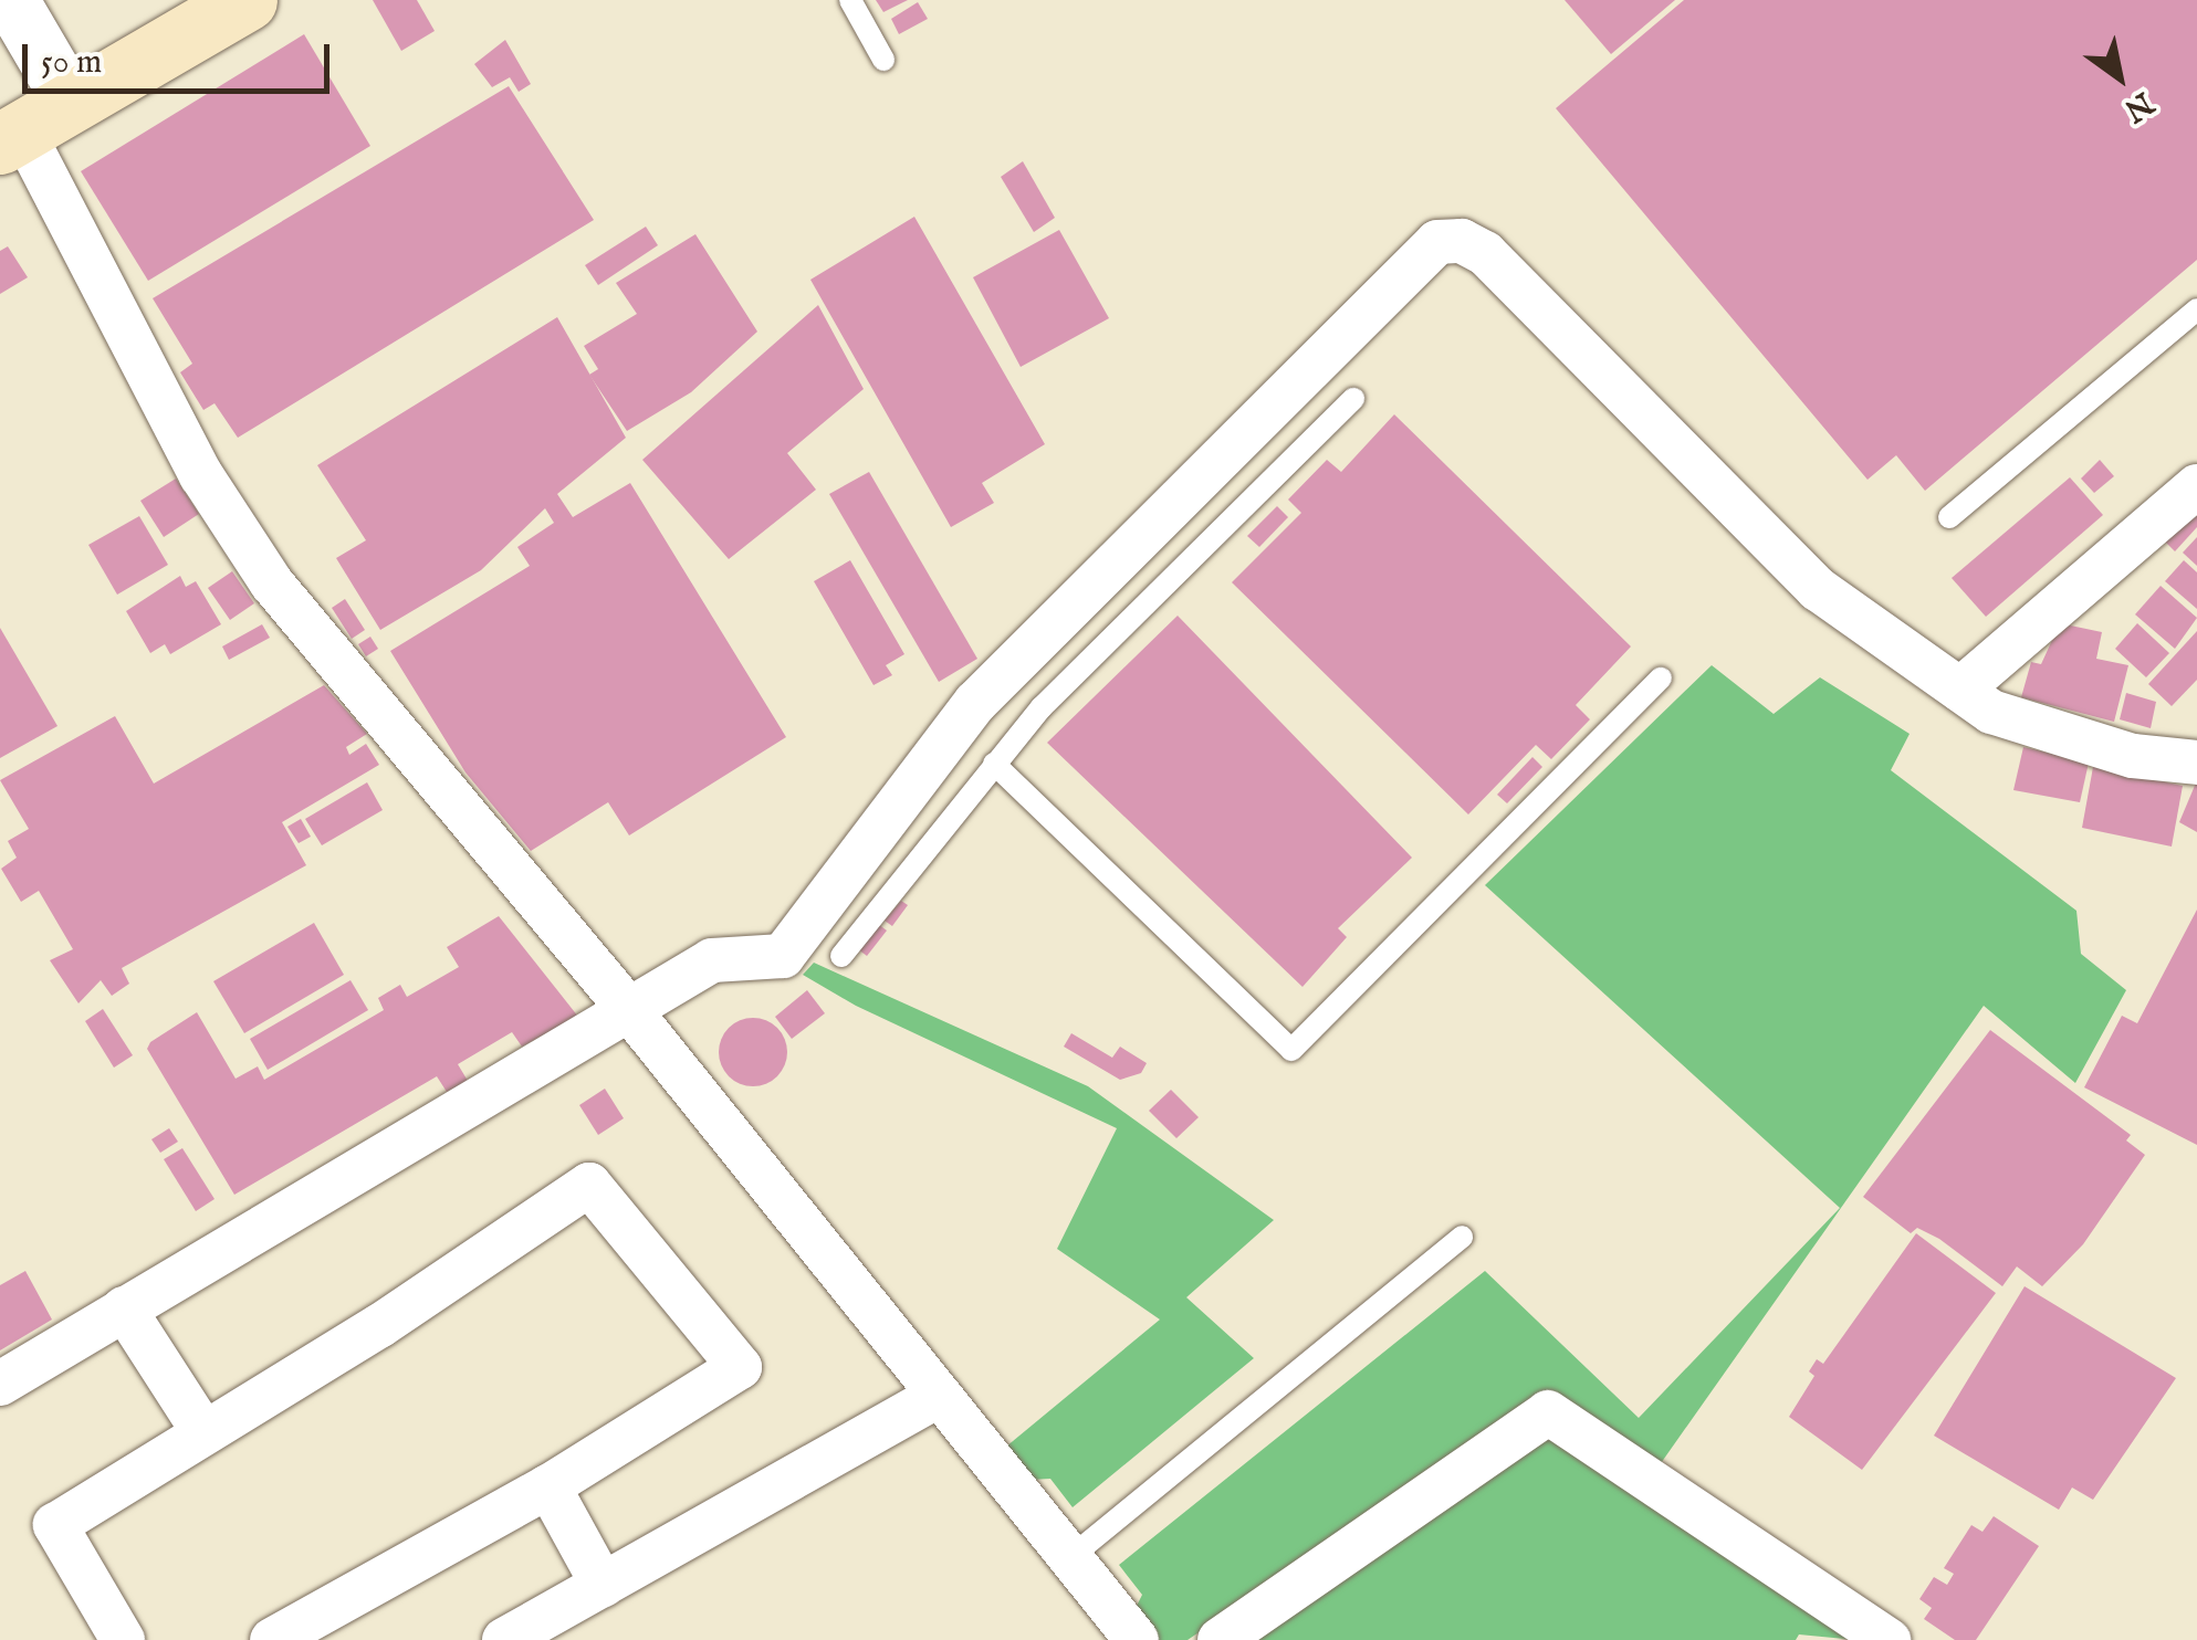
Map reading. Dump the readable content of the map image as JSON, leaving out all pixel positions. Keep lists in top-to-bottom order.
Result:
{
  "scale_bar": "50 m",
  "north": "bottom right"
}
